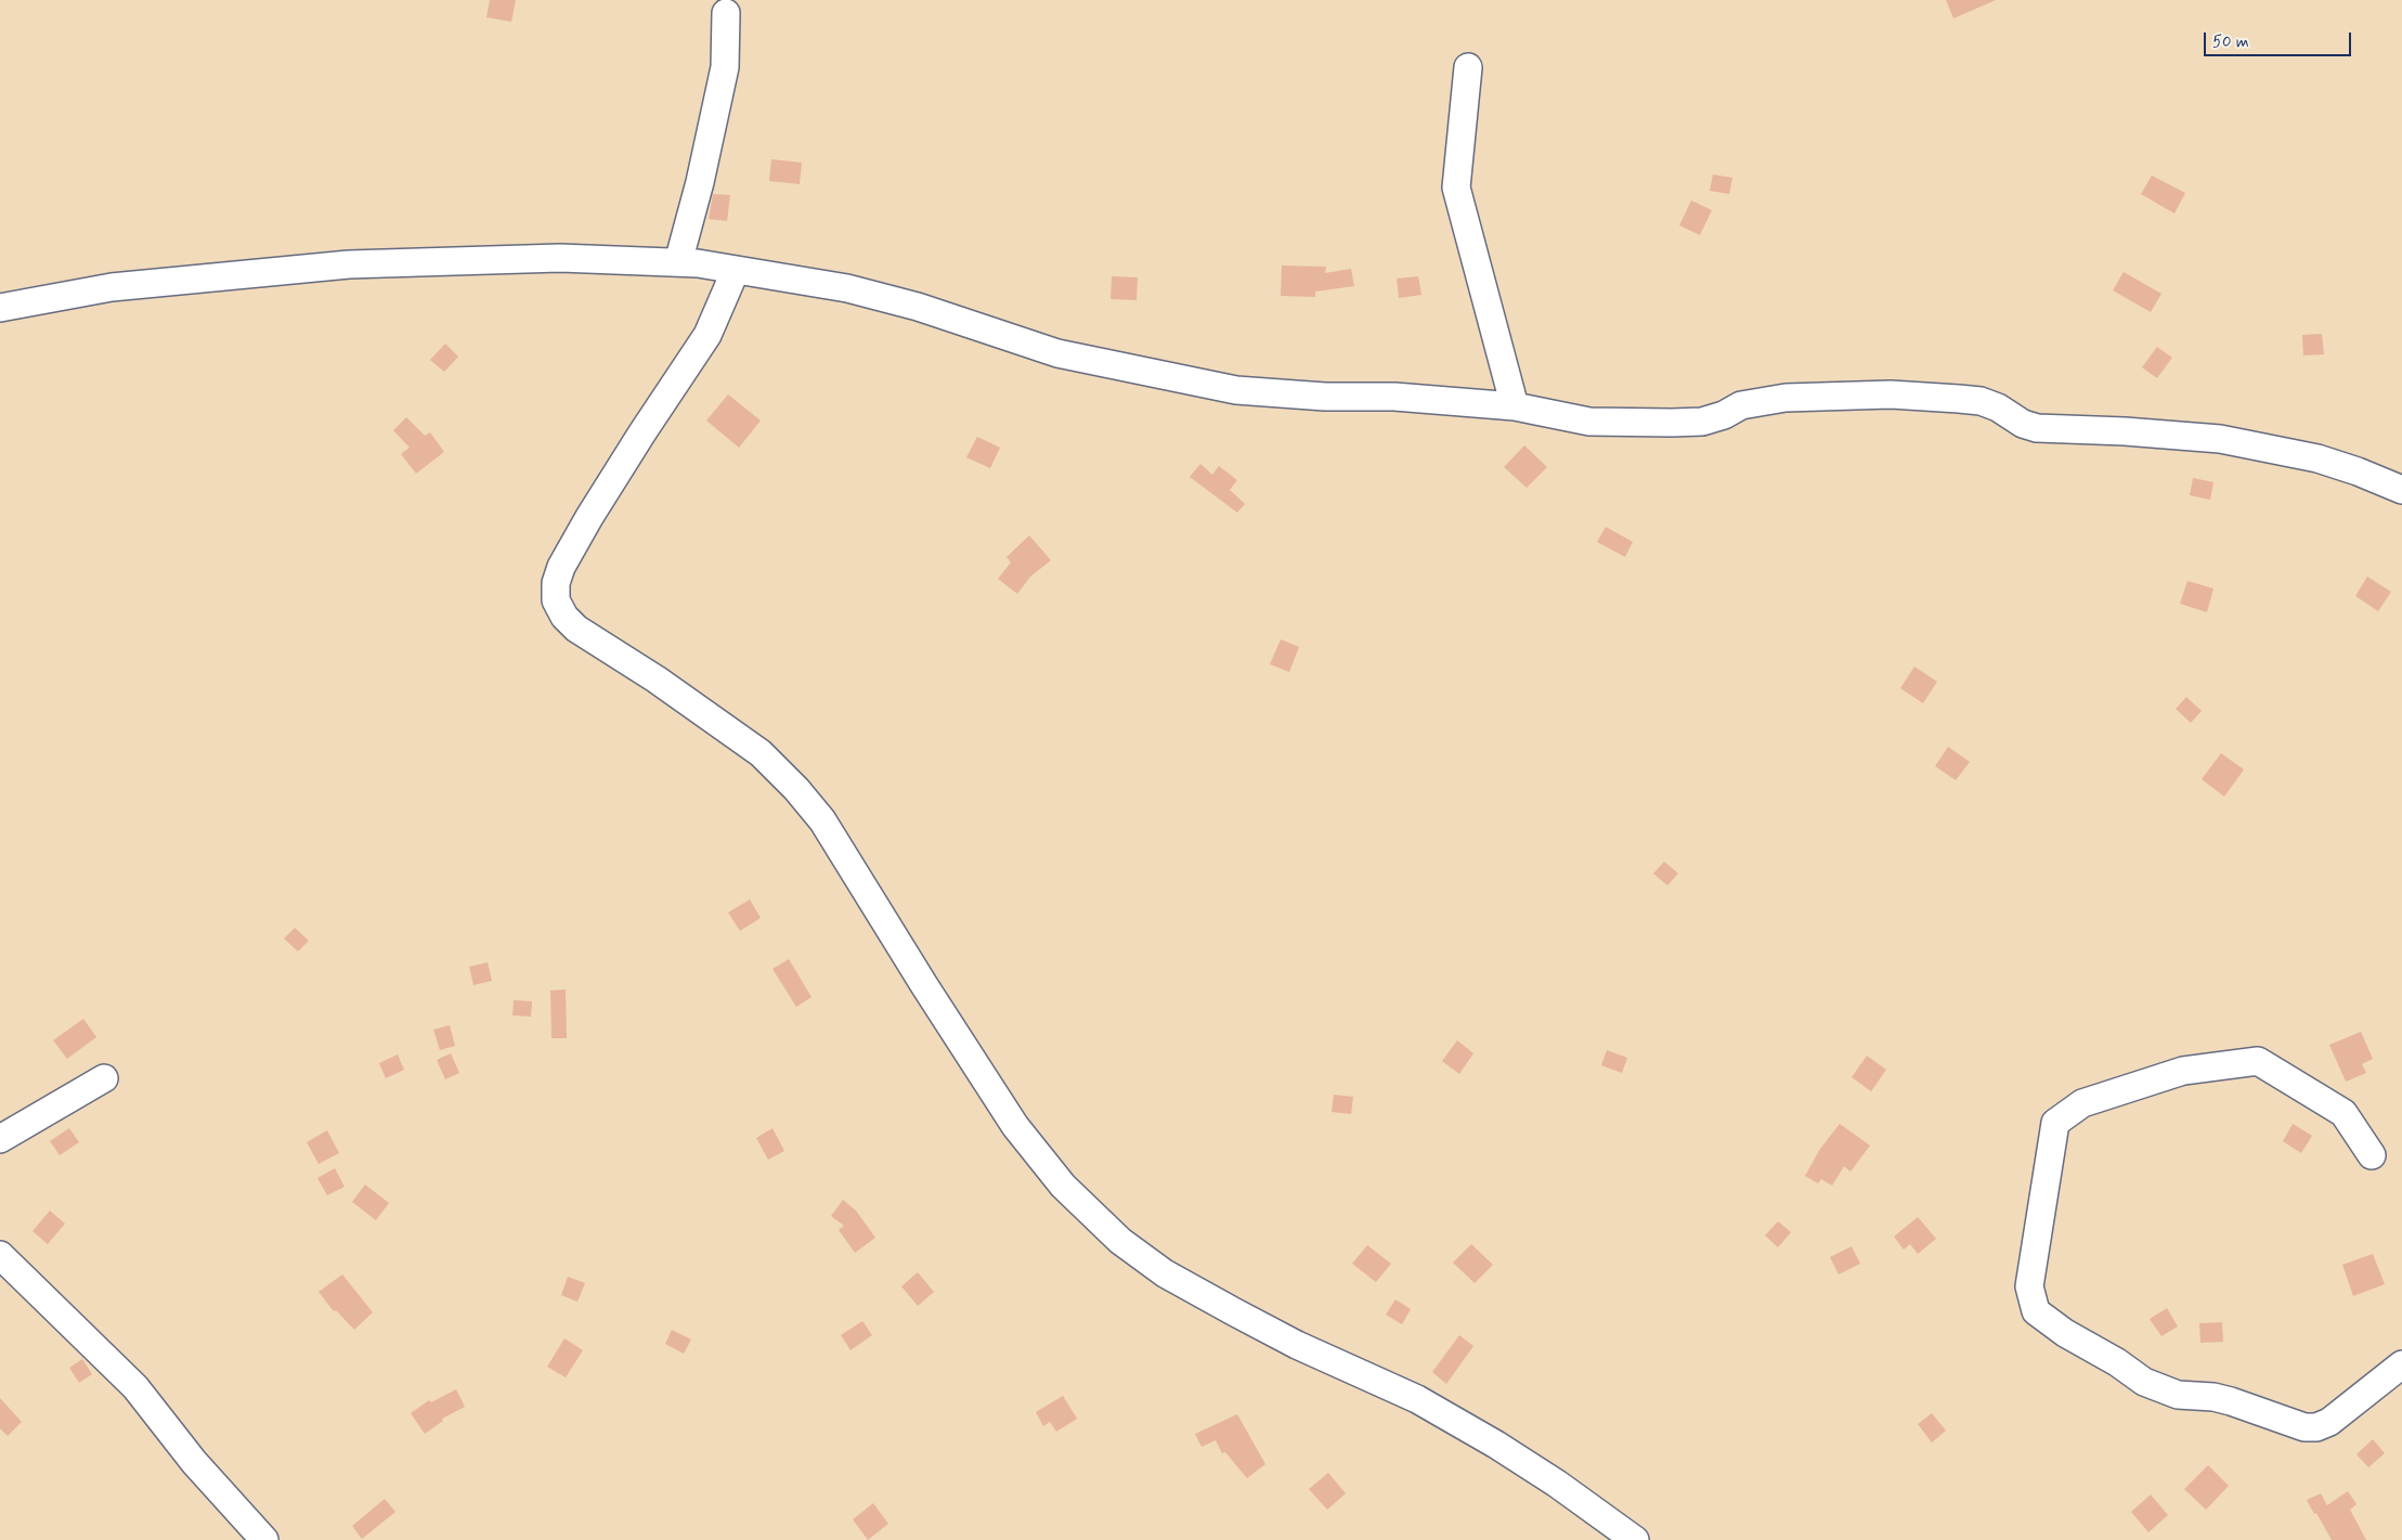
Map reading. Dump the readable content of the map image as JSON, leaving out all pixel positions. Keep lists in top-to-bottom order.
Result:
{
  "scale_bar": "50 m"
}
